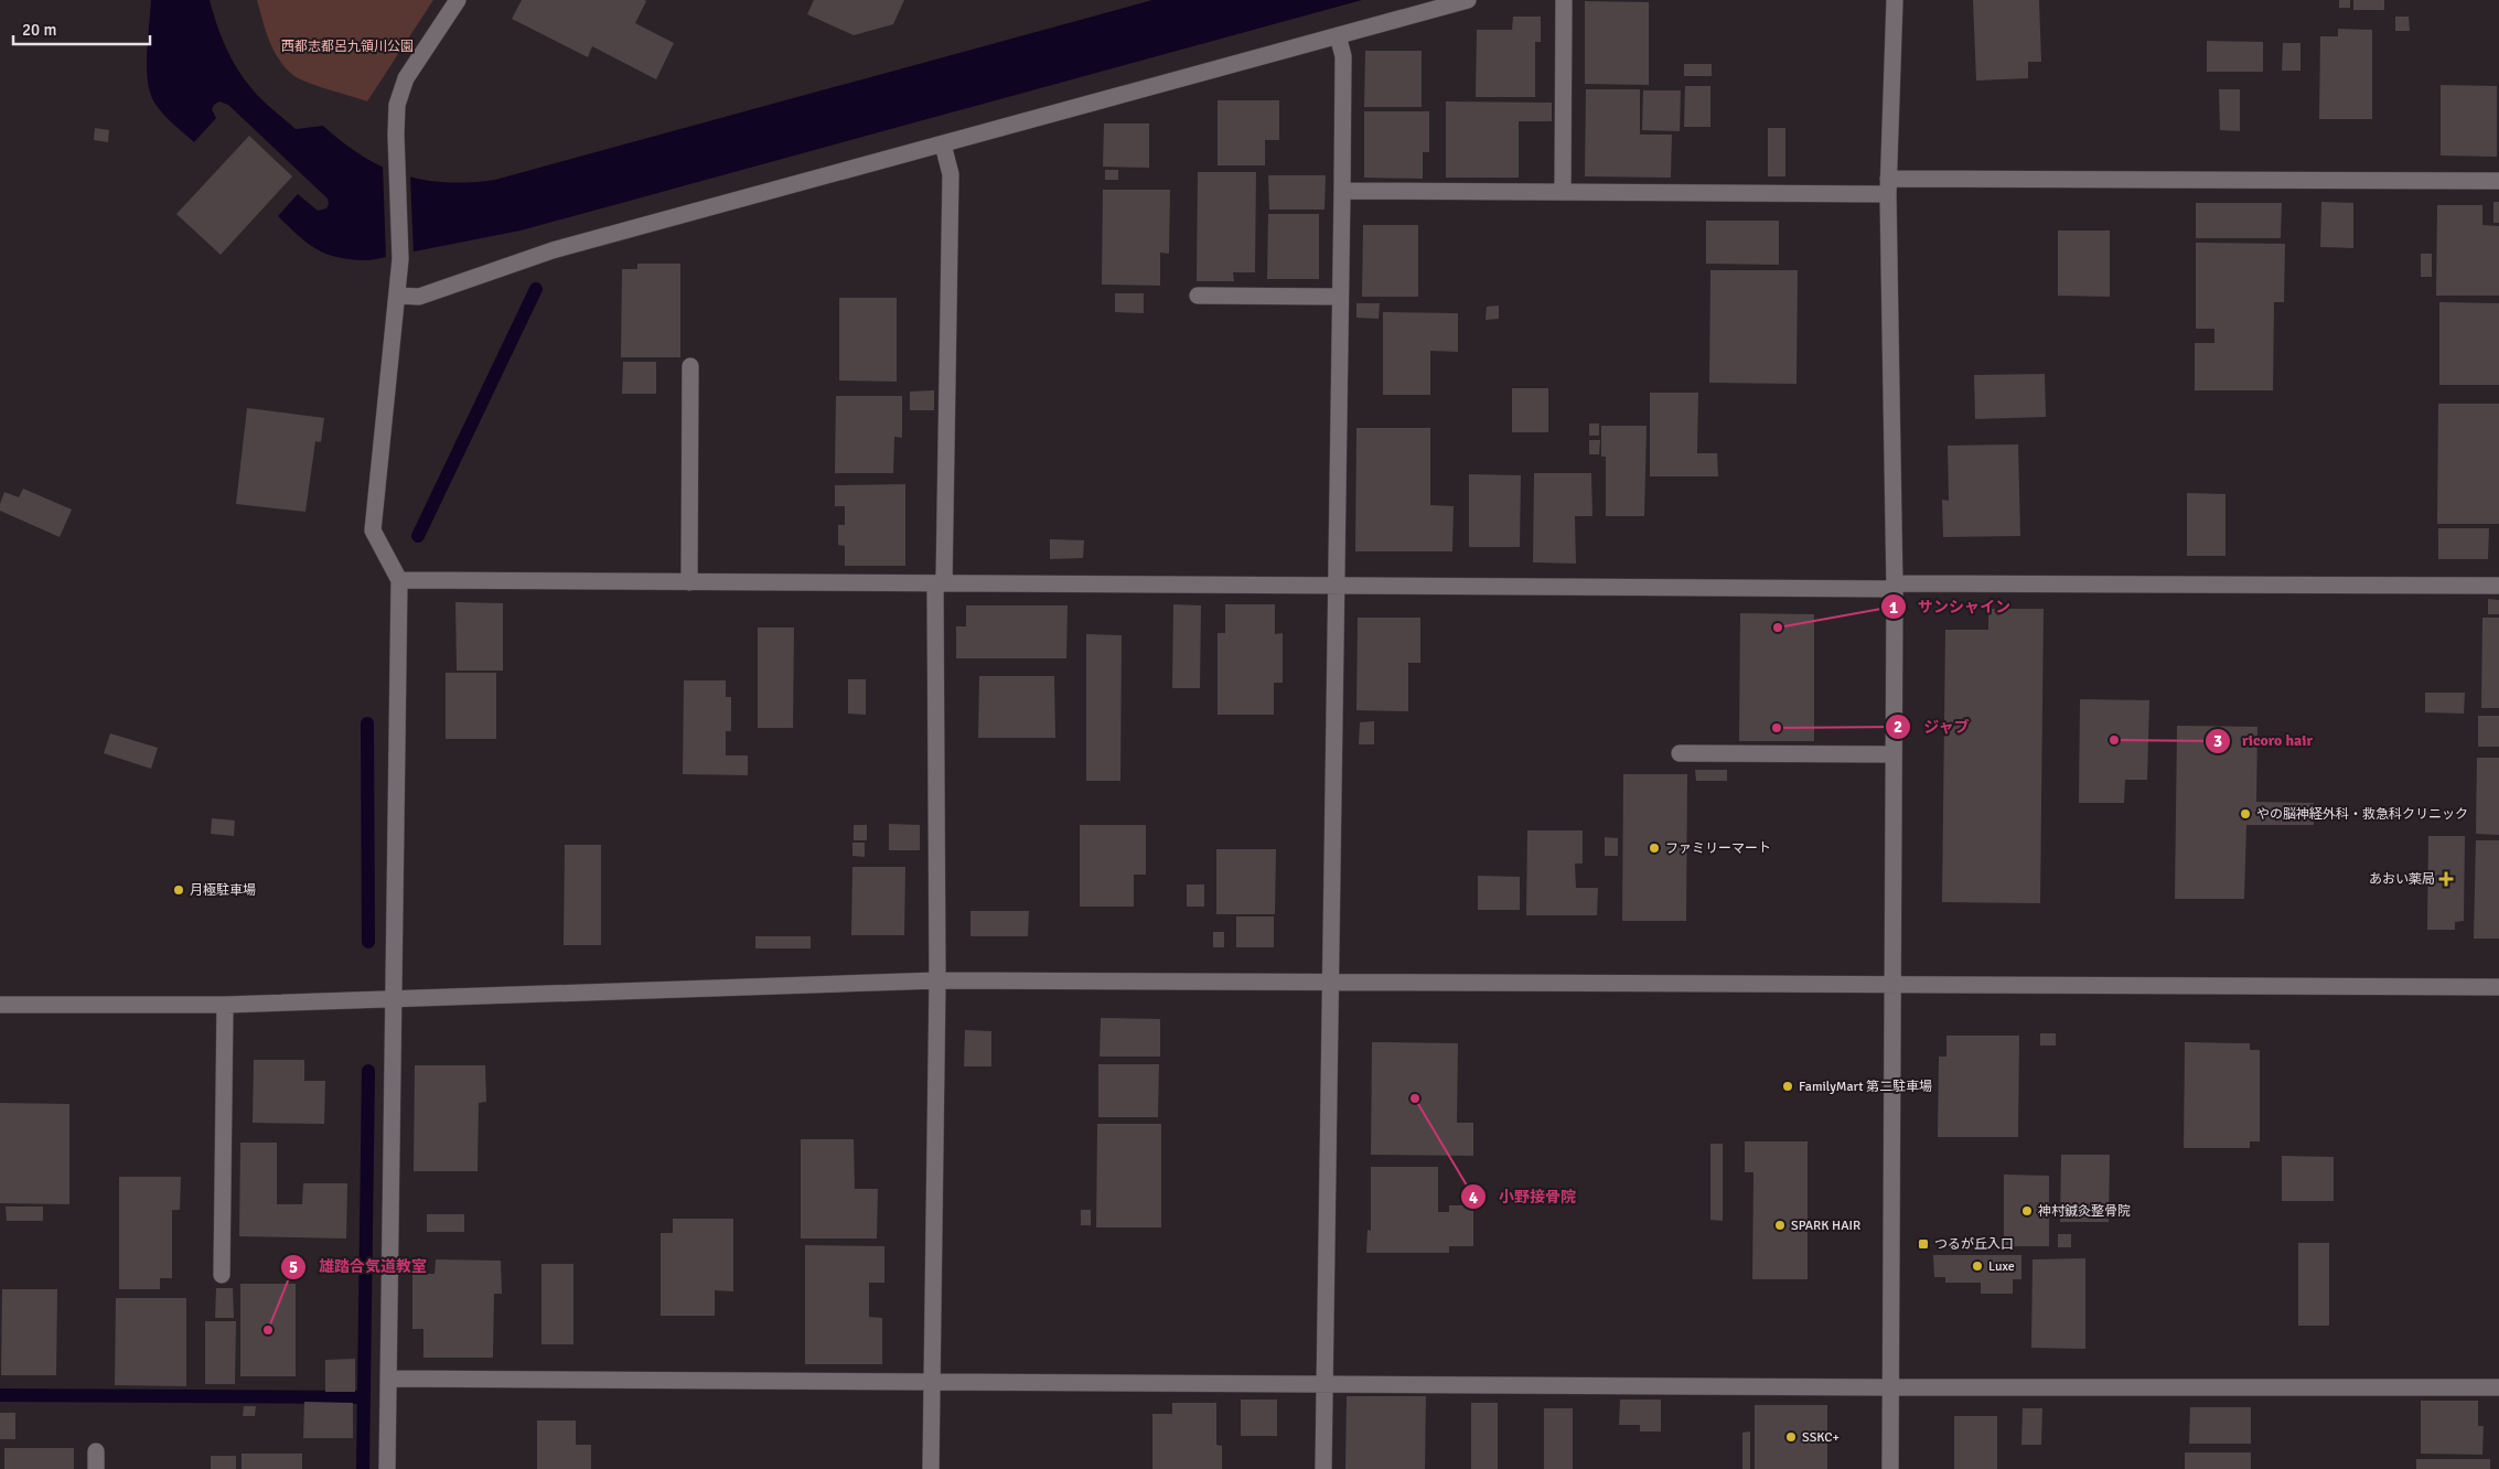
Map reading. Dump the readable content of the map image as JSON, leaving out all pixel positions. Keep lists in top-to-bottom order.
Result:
{
  "parks": ["西都志都呂九領川公園"],
  "places": {
    "other": [
      "サンシャイン",
      "ジャブ",
      "ricoro hair",
      "やの脳神経外科・救急科クリニック",
      "ファミリーマート",
      "月極駐車場",
      "FamilyMart 第二駐車場",
      "小野接骨院",
      "神村鍼灸整骨院",
      "SPARK HAIR",
      "Luxe",
      "雄踏合気道教室",
      "SSKC+"
    ],
    "health": ["あおい薬局"],
    "transit": ["つるが丘入口"]
  },
  "scale_bar": "20 m"
}
